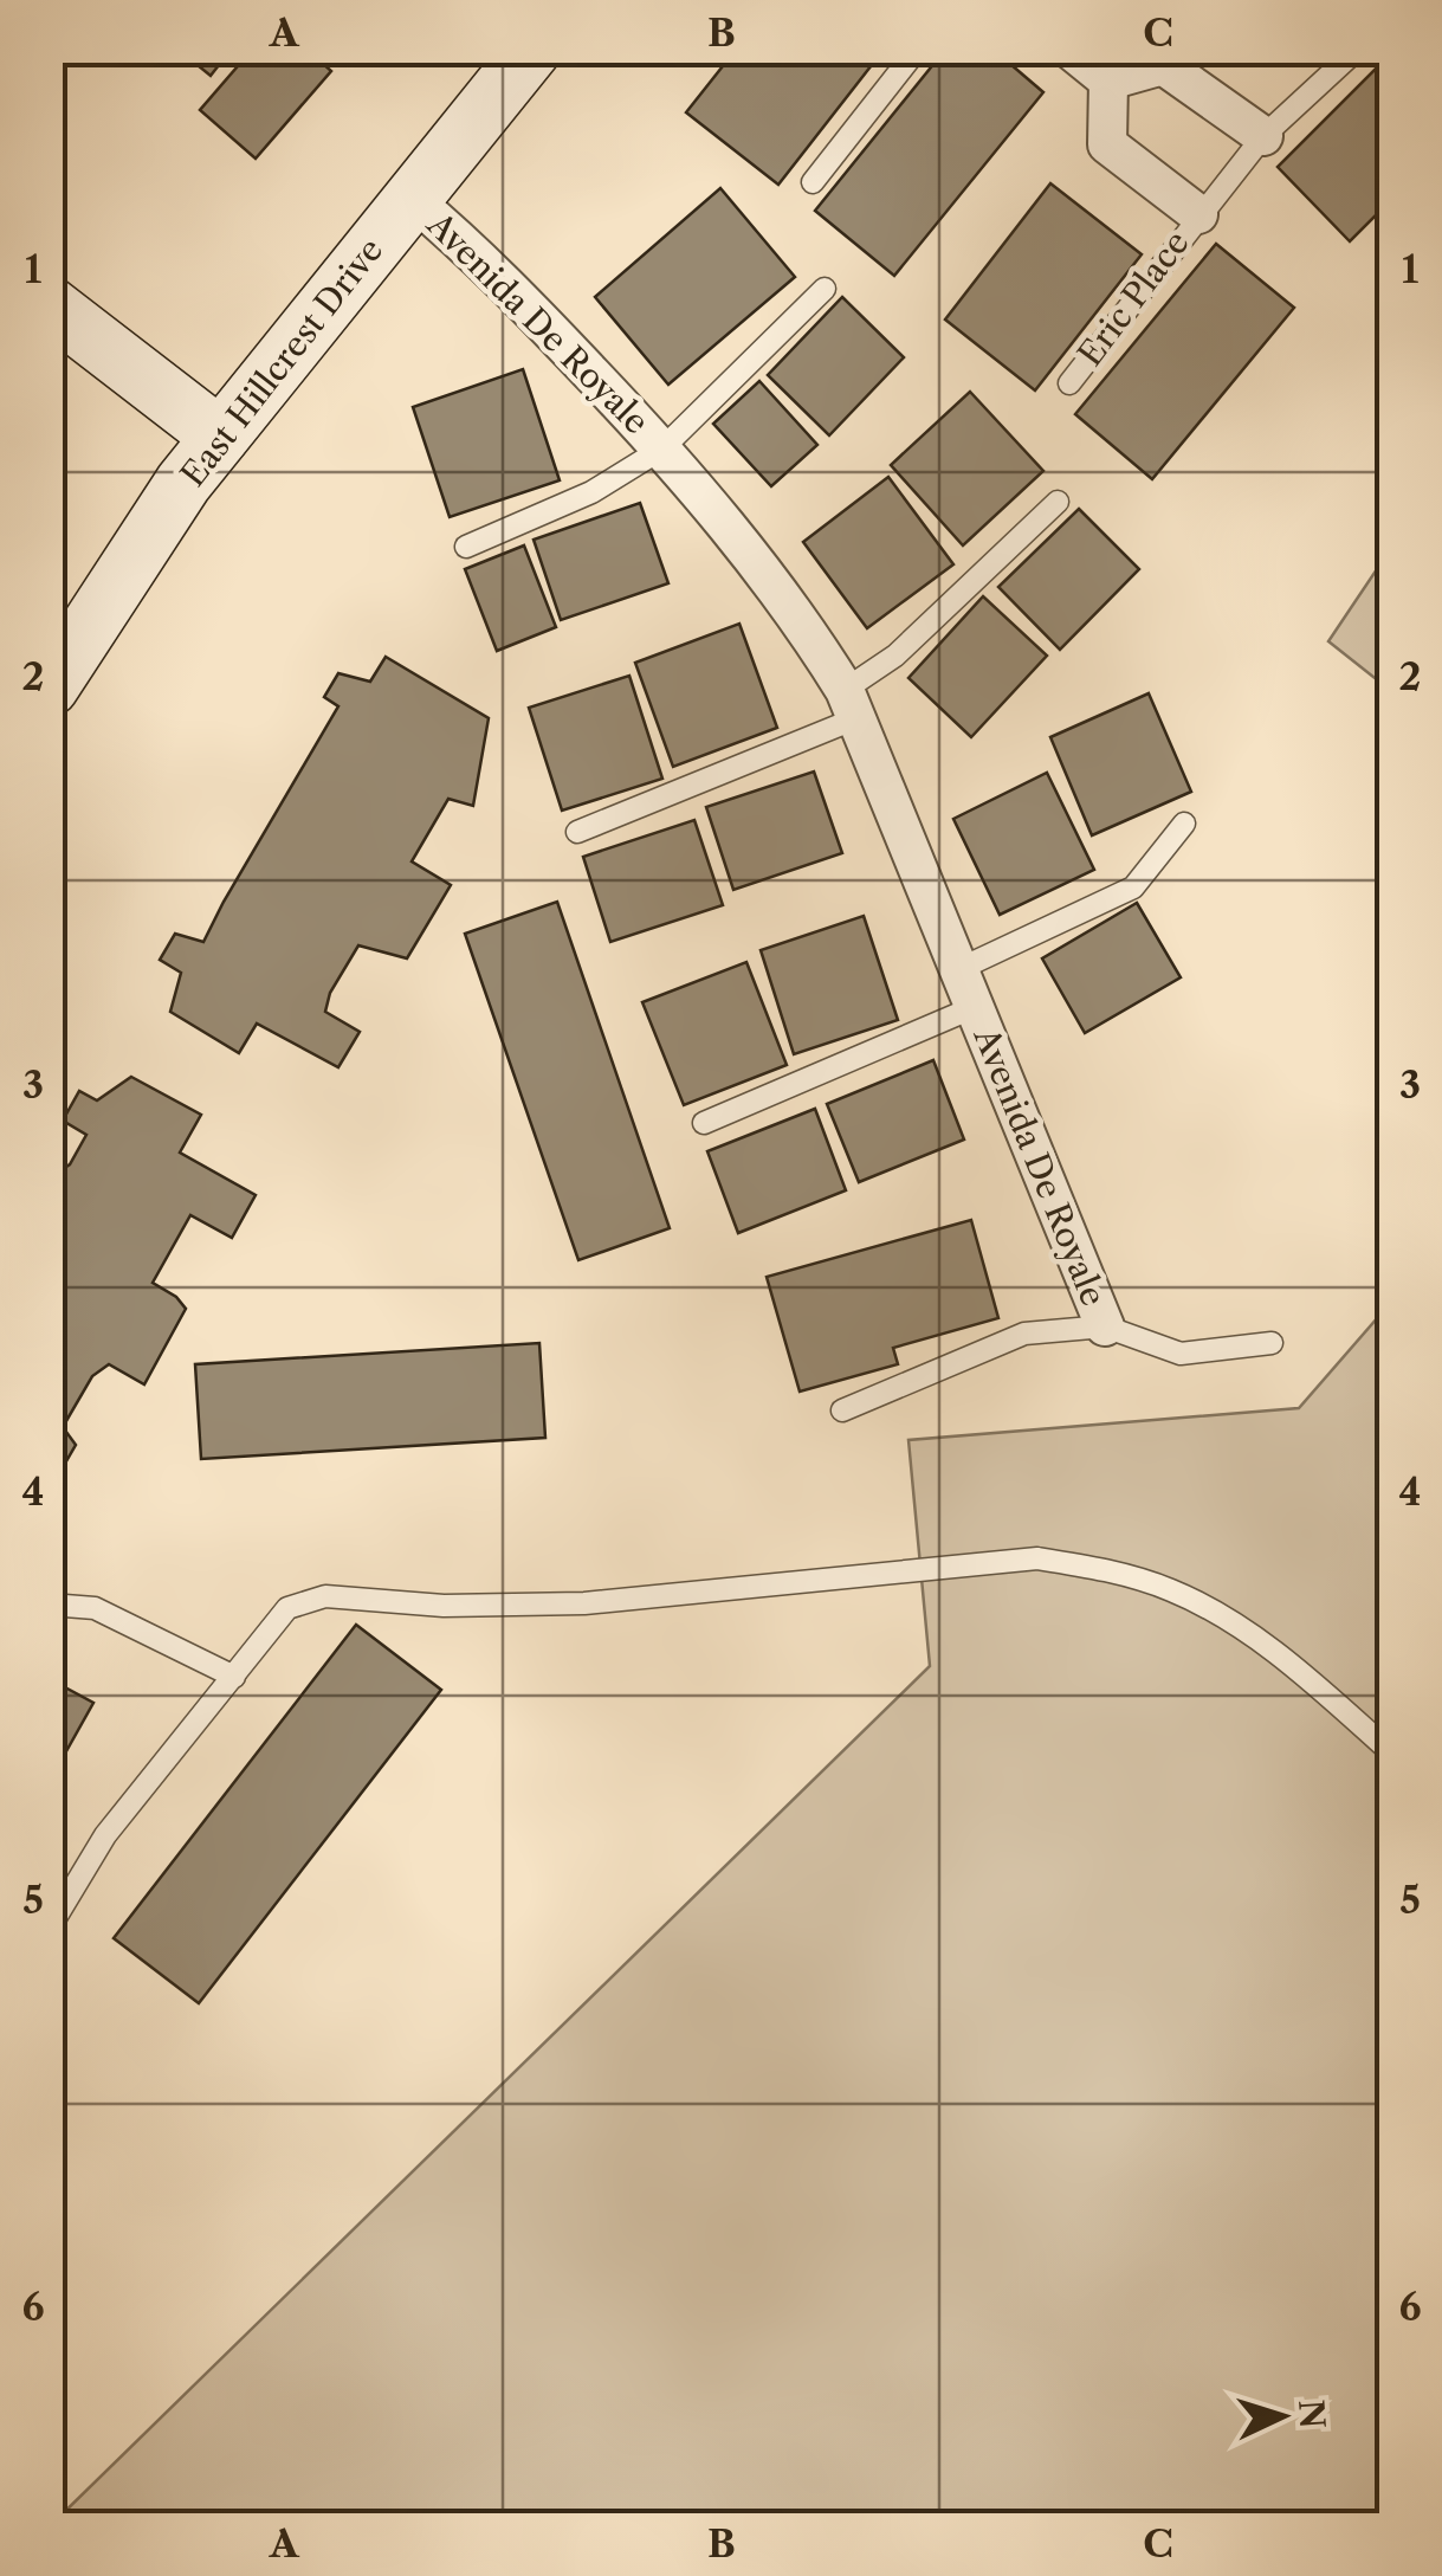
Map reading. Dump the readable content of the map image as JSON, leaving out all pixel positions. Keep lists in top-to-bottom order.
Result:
{
  "streets": {
    "main road": ["East Hillcrest Drive"],
    "street": ["Eric Place", "Avenida De Royale"]
  },
  "crossings": [
    ["Avenida De Royale", "East Hillcrest Drive"]
  ],
  "north": "right",
  "grid": {
    "columns": ["A", "B", "C"],
    "rows": [
      "1",
      "2",
      "3",
      "4",
      "5",
      "6"
    ]
  }
}
